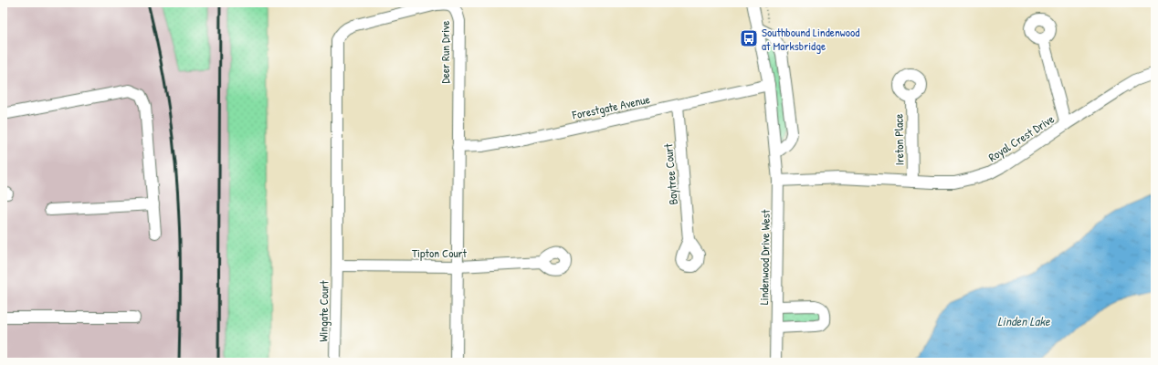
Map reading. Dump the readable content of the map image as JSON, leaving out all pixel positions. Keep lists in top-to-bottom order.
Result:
{
  "streets": {
    "street": [
      "Deer Run Drive",
      "Forestgate Avenue",
      "Royal Crest Drive",
      "Ireton Place",
      "Baytree Court",
      "Tipton Court",
      "Lindenwood Drive West",
      "Wingate Court"
    ]
  },
  "crossings": [
    ["Deer Run Drive", "Forestgate Avenue"],
    ["Deer Run Drive", "Tipton Court"],
    ["Deer Run Drive", "Wingate Court"],
    ["Forestgate Avenue", "Baytree Court"],
    ["Forestgate Avenue", "Lindenwood Drive West"],
    ["Royal Crest Drive", "Ireton Place"],
    ["Royal Crest Drive", "Lindenwood Drive West"],
    ["Tipton Court", "Wingate Court"]
  ],
  "water": ["Linden Lake"],
  "places": {
    "bus stop": ["Southbound Lindenwood at Marksbridge"]
  }
}
